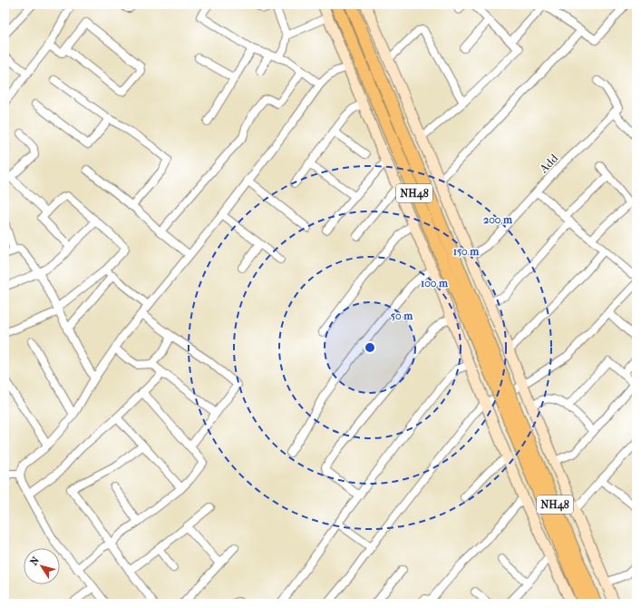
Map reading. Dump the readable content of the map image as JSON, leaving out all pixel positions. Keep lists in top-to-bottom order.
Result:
{
  "streets": {
    "highway": ["NH48"],
    "street": ["Add"]
  },
  "north": "top left",
  "rings": [
    "200 m",
    "150 m",
    "100 m",
    "50 m"
  ]
}
